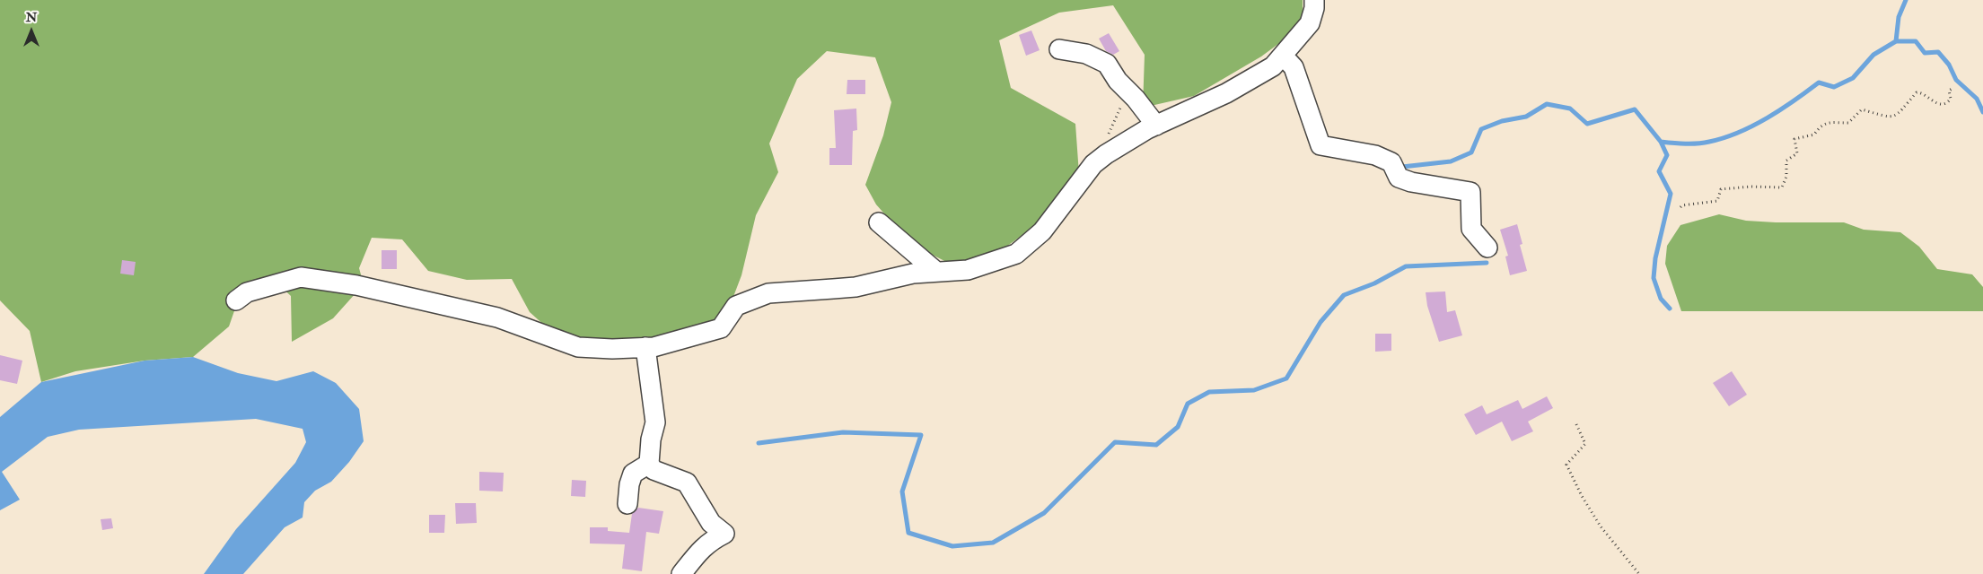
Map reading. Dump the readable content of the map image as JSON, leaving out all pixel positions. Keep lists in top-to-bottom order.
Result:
{
  "north": "top"
}
